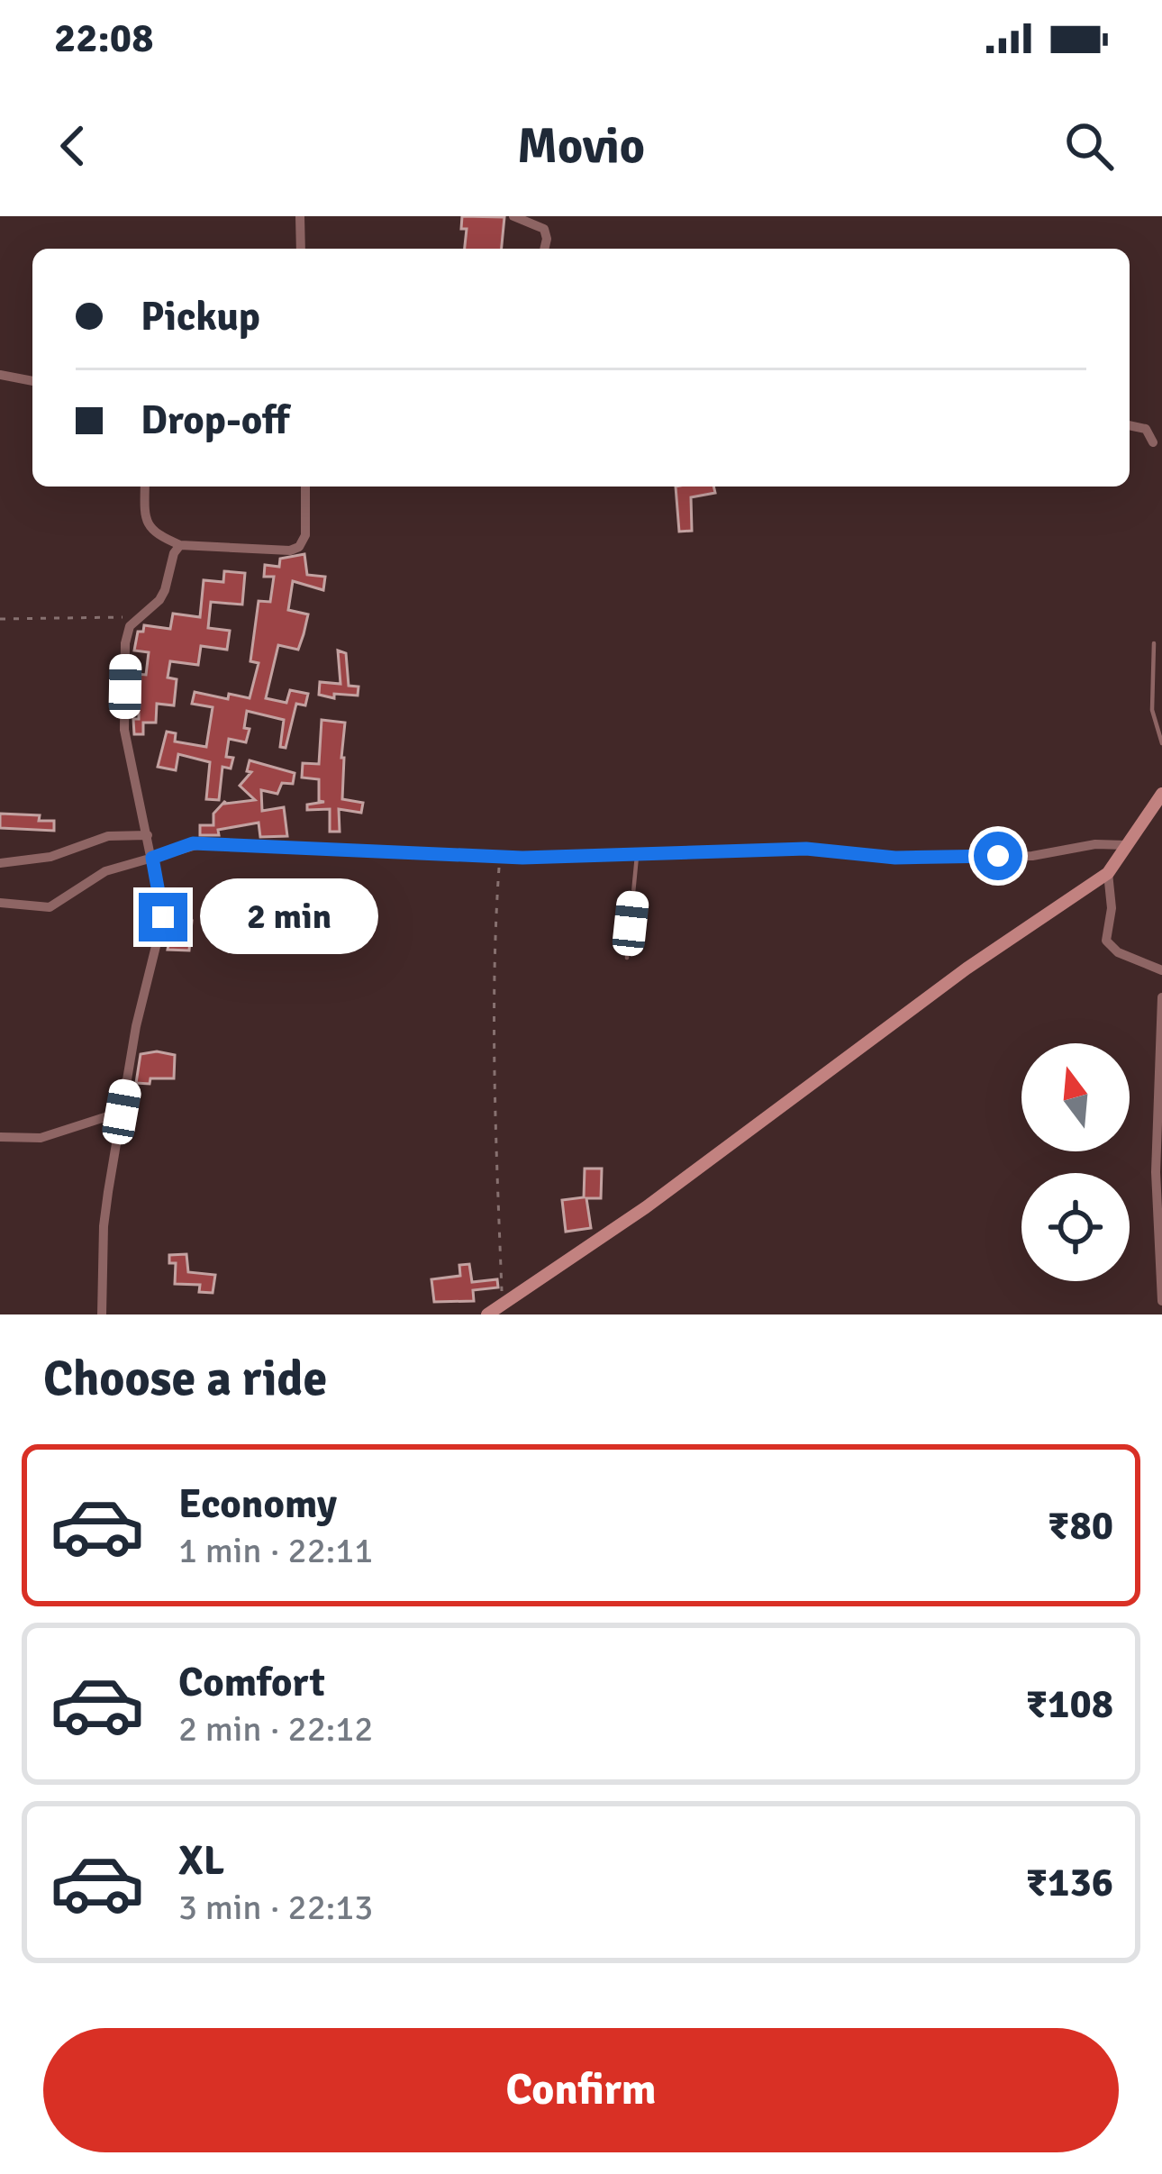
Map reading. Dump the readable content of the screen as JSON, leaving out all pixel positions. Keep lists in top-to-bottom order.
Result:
{
  "north": "top",
  "page": {
    "status": "22:08",
    "header": "Movio",
    "banner": ["Pickup", "Drop-off"],
    "bubble": "2 min",
    "heading": "Choose a ride",
    "list": [
      {
        "name": "Economy",
        "note": "1 min · 22:11",
        "value": "₹80"
      },
      {
        "name": "Comfort",
        "note": "2 min · 22:12",
        "value": "₹108"
      },
      {
        "name": "XL",
        "note": "3 min · 22:13",
        "value": "₹136"
      }
    ],
    "buttons": "Confirm"
  }
}
